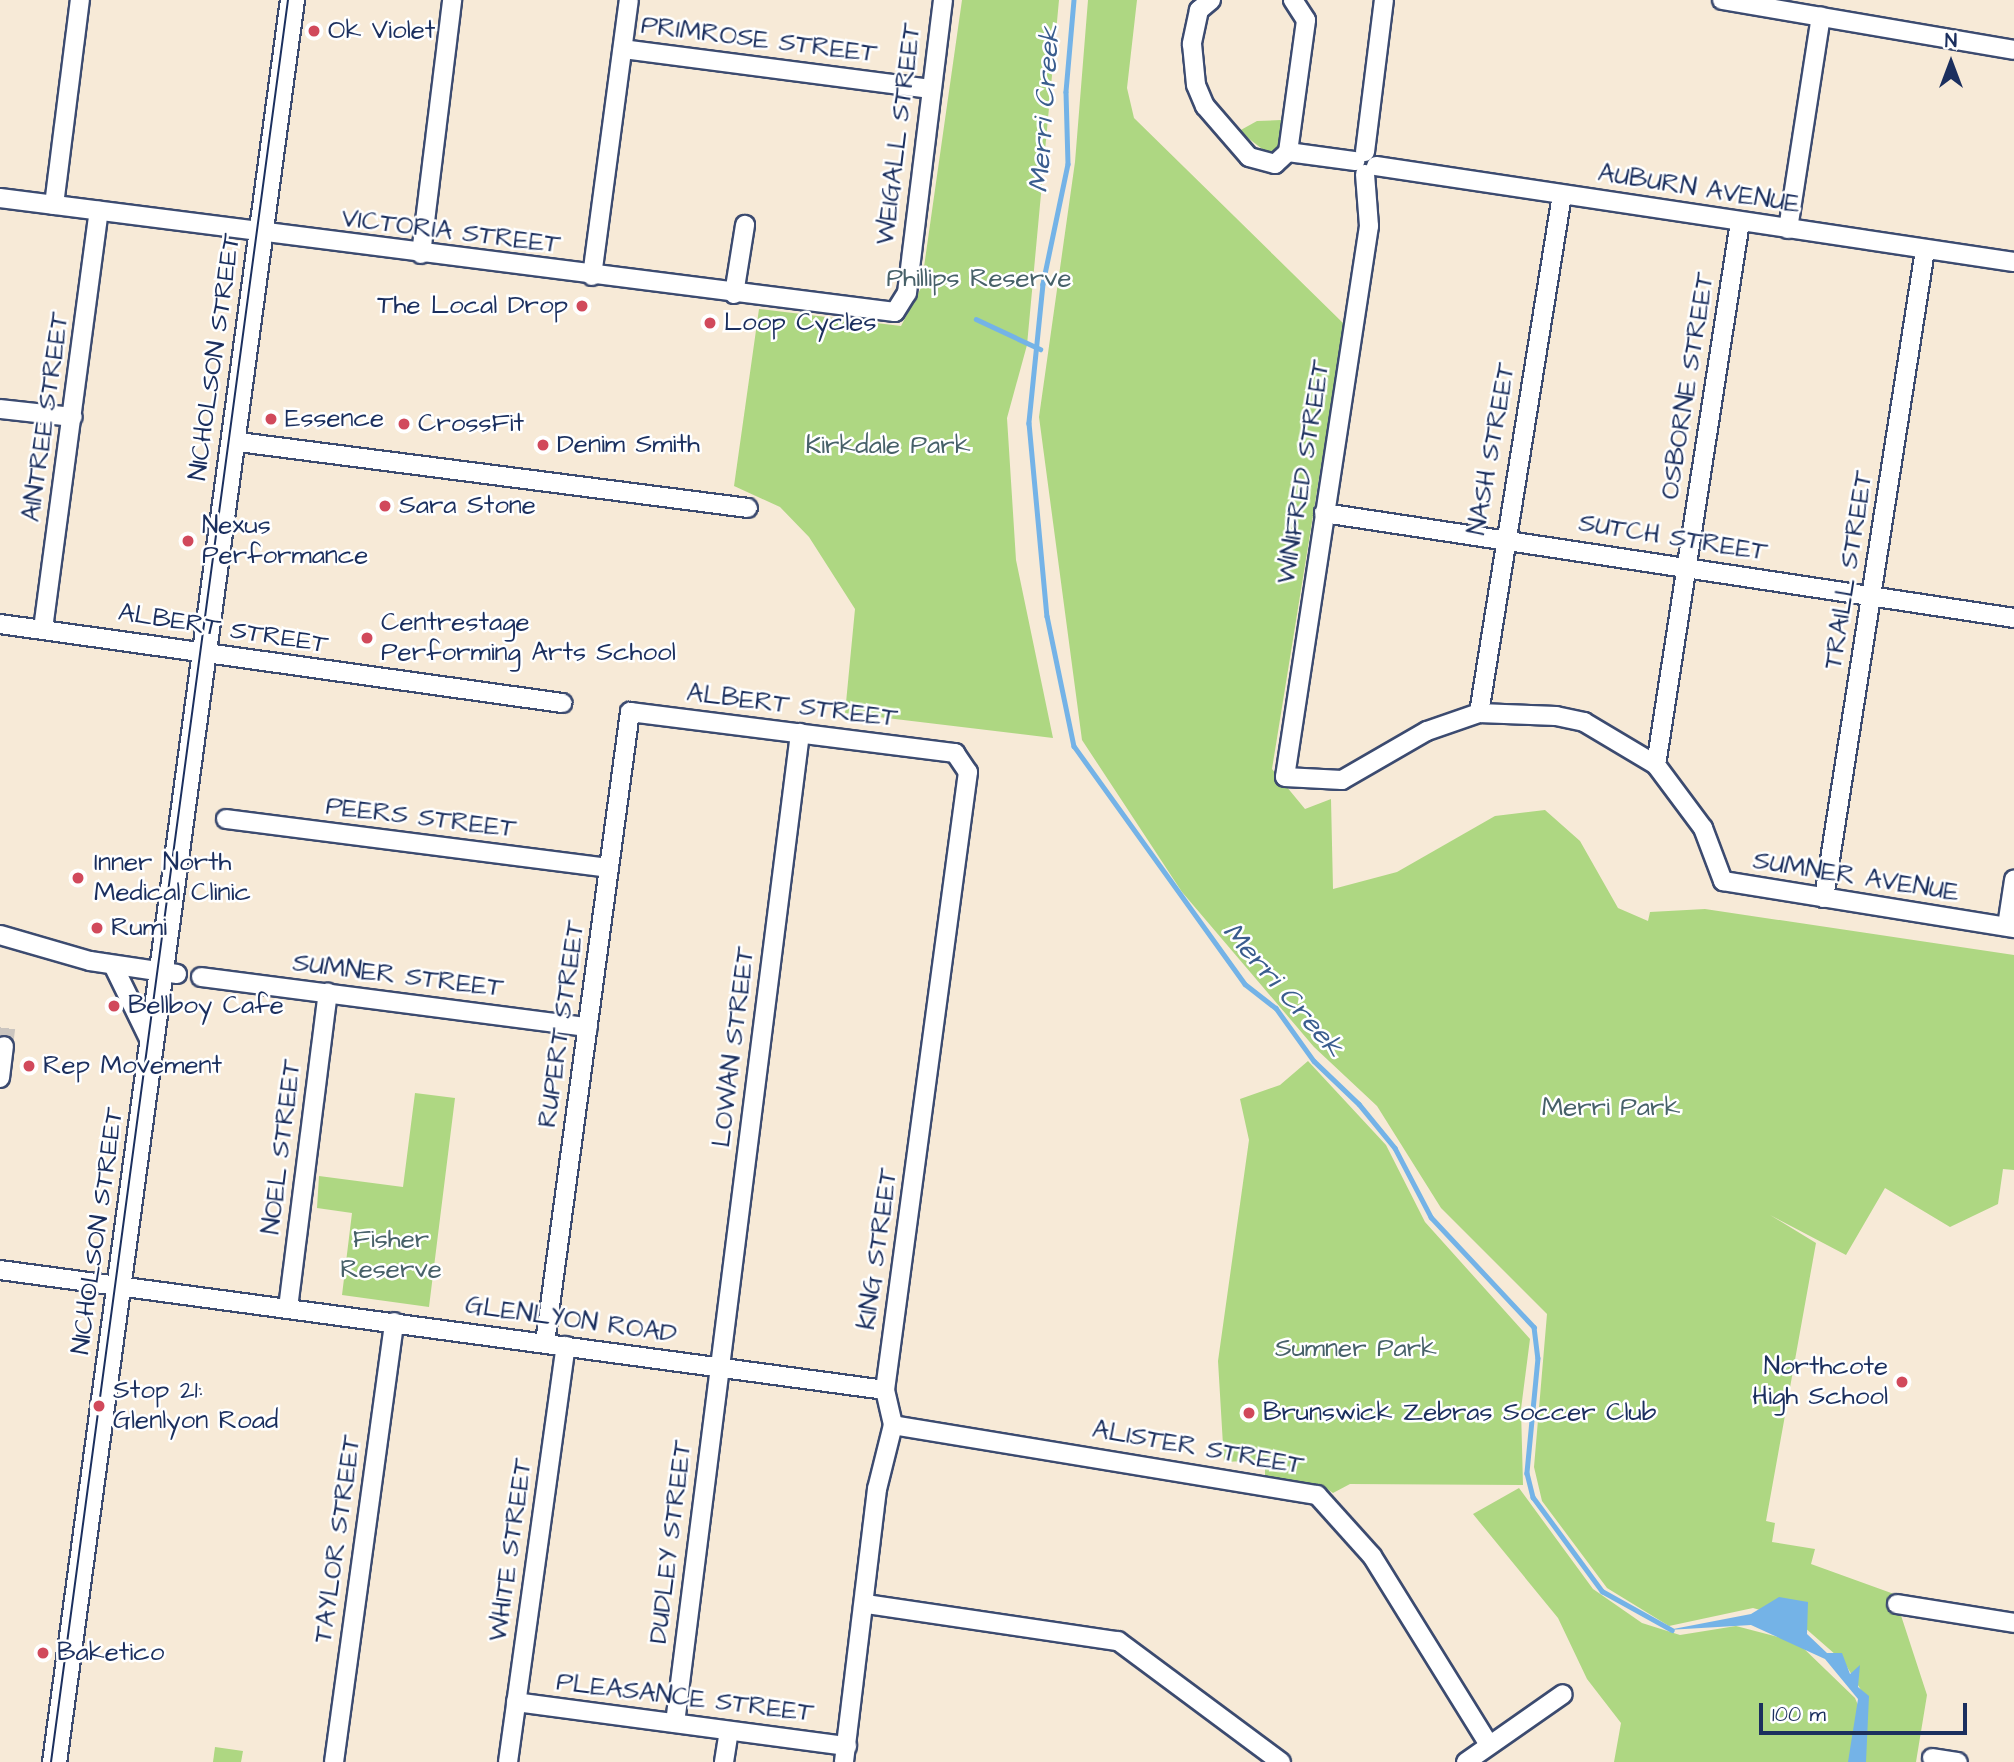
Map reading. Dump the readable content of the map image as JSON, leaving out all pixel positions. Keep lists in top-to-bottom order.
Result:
{
  "streets": {
    "main road": ["NICHOLSON STREET"],
    "street": [
      "PRIMROSE STREET",
      "WEIGALL STREET",
      "AUBURN AVENUE",
      "VICTORIA STREET",
      "OSBORNE STREET",
      "AINTREE STREET",
      "NASH STREET",
      "WINIFRED STREET",
      "SUTCH STREET",
      "TRAILL STREET",
      "ALBERT STREET",
      "PEERS STREET",
      "SUMNER AVENUE",
      "SUMNER STREET",
      "RUPERT STREET",
      "LOWAN STREET",
      "NOEL STREET",
      "KING STREET",
      "GLENLYON ROAD",
      "ALISTER STREET",
      "TAYLOR STREET",
      "DUDLEY STREET",
      "WHITE STREET",
      "PLEASANCE STREET"
    ]
  },
  "crossings": [
    ["PRIMROSE STREET", "WEIGALL STREET"],
    ["WEIGALL STREET", "VICTORIA STREET"],
    ["AUBURN AVENUE", "OSBORNE STREET"],
    ["AUBURN AVENUE", "NASH STREET"],
    ["AUBURN AVENUE", "WINIFRED STREET"],
    ["AUBURN AVENUE", "TRAILL STREET"],
    ["VICTORIA STREET", "NICHOLSON STREET"],
    ["VICTORIA STREET", "AINTREE STREET"],
    ["NICHOLSON STREET", "ALBERT STREET"],
    ["NICHOLSON STREET", "GLENLYON ROAD"],
    ["OSBORNE STREET", "SUTCH STREET"],
    ["OSBORNE STREET", "SUMNER AVENUE"],
    ["AINTREE STREET", "ALBERT STREET"],
    ["NASH STREET", "SUTCH STREET"],
    ["NASH STREET", "SUMNER AVENUE"],
    ["WINIFRED STREET", "SUTCH STREET"],
    ["WINIFRED STREET", "SUMNER AVENUE"],
    ["SUTCH STREET", "TRAILL STREET"],
    ["TRAILL STREET", "SUMNER AVENUE"],
    ["ALBERT STREET", "RUPERT STREET"],
    ["ALBERT STREET", "LOWAN STREET"],
    ["ALBERT STREET", "KING STREET"],
    ["PEERS STREET", "RUPERT STREET"],
    ["SUMNER STREET", "RUPERT STREET"],
    ["SUMNER STREET", "NOEL STREET"],
    ["RUPERT STREET", "GLENLYON ROAD"],
    ["LOWAN STREET", "GLENLYON ROAD"],
    ["LOWAN STREET", "DUDLEY STREET"],
    ["NOEL STREET", "GLENLYON ROAD"],
    ["KING STREET", "GLENLYON ROAD"],
    ["KING STREET", "ALISTER STREET"],
    ["KING STREET", "PLEASANCE STREET"],
    ["GLENLYON ROAD", "TAYLOR STREET"],
    ["GLENLYON ROAD", "DUDLEY STREET"],
    ["GLENLYON ROAD", "WHITE STREET"],
    ["DUDLEY STREET", "PLEASANCE STREET"],
    ["WHITE STREET", "PLEASANCE STREET"]
  ],
  "water": ["Merri Creek"],
  "parks": [
    "Phillips Reserve",
    "Kirkdale Park",
    "Merri Park",
    "Fisher Reserve",
    "Sumner Park"
  ],
  "places": [
    "Ok Violet",
    "The Local Drop",
    "Loop Cycles",
    "Essence",
    "CrossFit",
    "Denim Smith",
    "Sara Stone",
    "Nexus Performance",
    "Centrestage Performing Arts School",
    "Inner North Medical Clinic",
    "Rumi",
    "Bellboy Cafe",
    "Rep Movement",
    "Northcote High School",
    "Stop 21: Glenlyon Road",
    "Brunswick Zebras Soccer Club",
    "Baketico"
  ],
  "scale_bar": "100 m",
  "north": "top"
}
